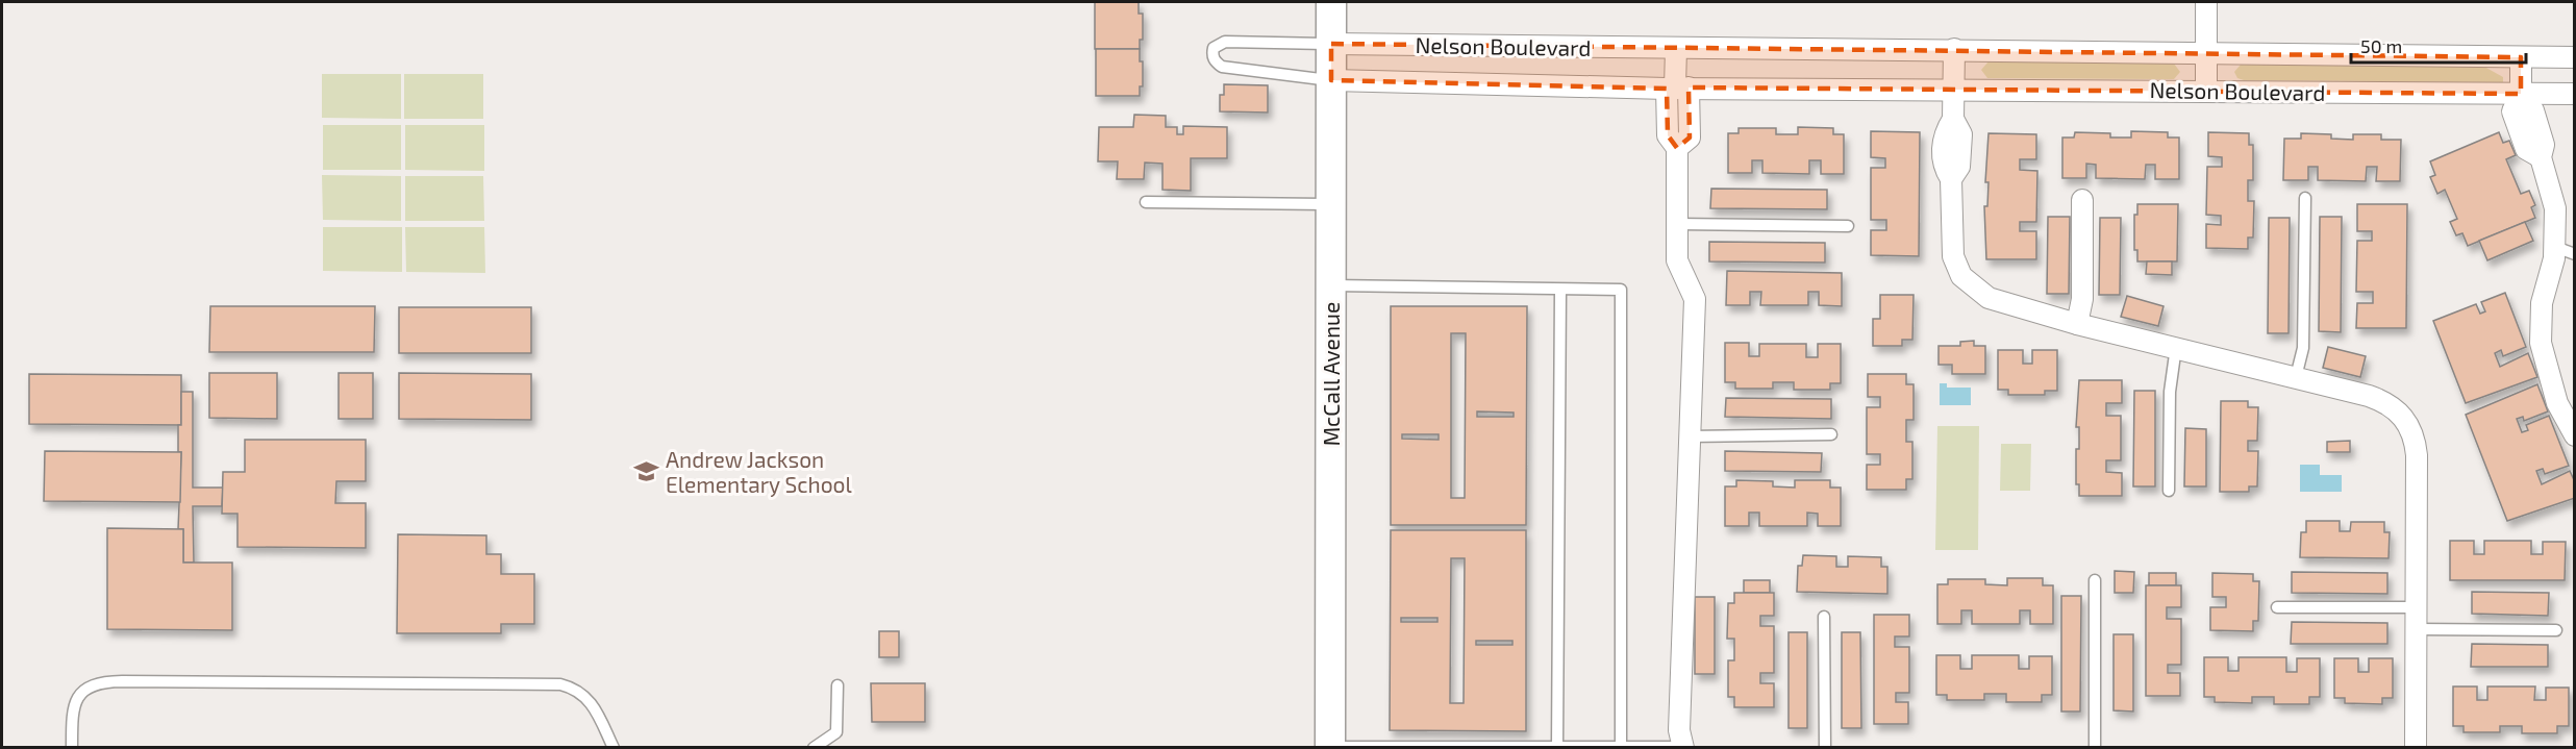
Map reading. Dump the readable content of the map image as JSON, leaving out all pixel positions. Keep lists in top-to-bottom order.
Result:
{
  "streets": {
    "main road": ["McCall Avenue"],
    "street": ["Nelson Boulevard"]
  },
  "crossings": [
    ["Nelson Boulevard", "McCall Avenue"]
  ],
  "places": {
    "school or university": ["Andrew Jackson Elementary School"]
  },
  "scale_bar": "50 m"
}
